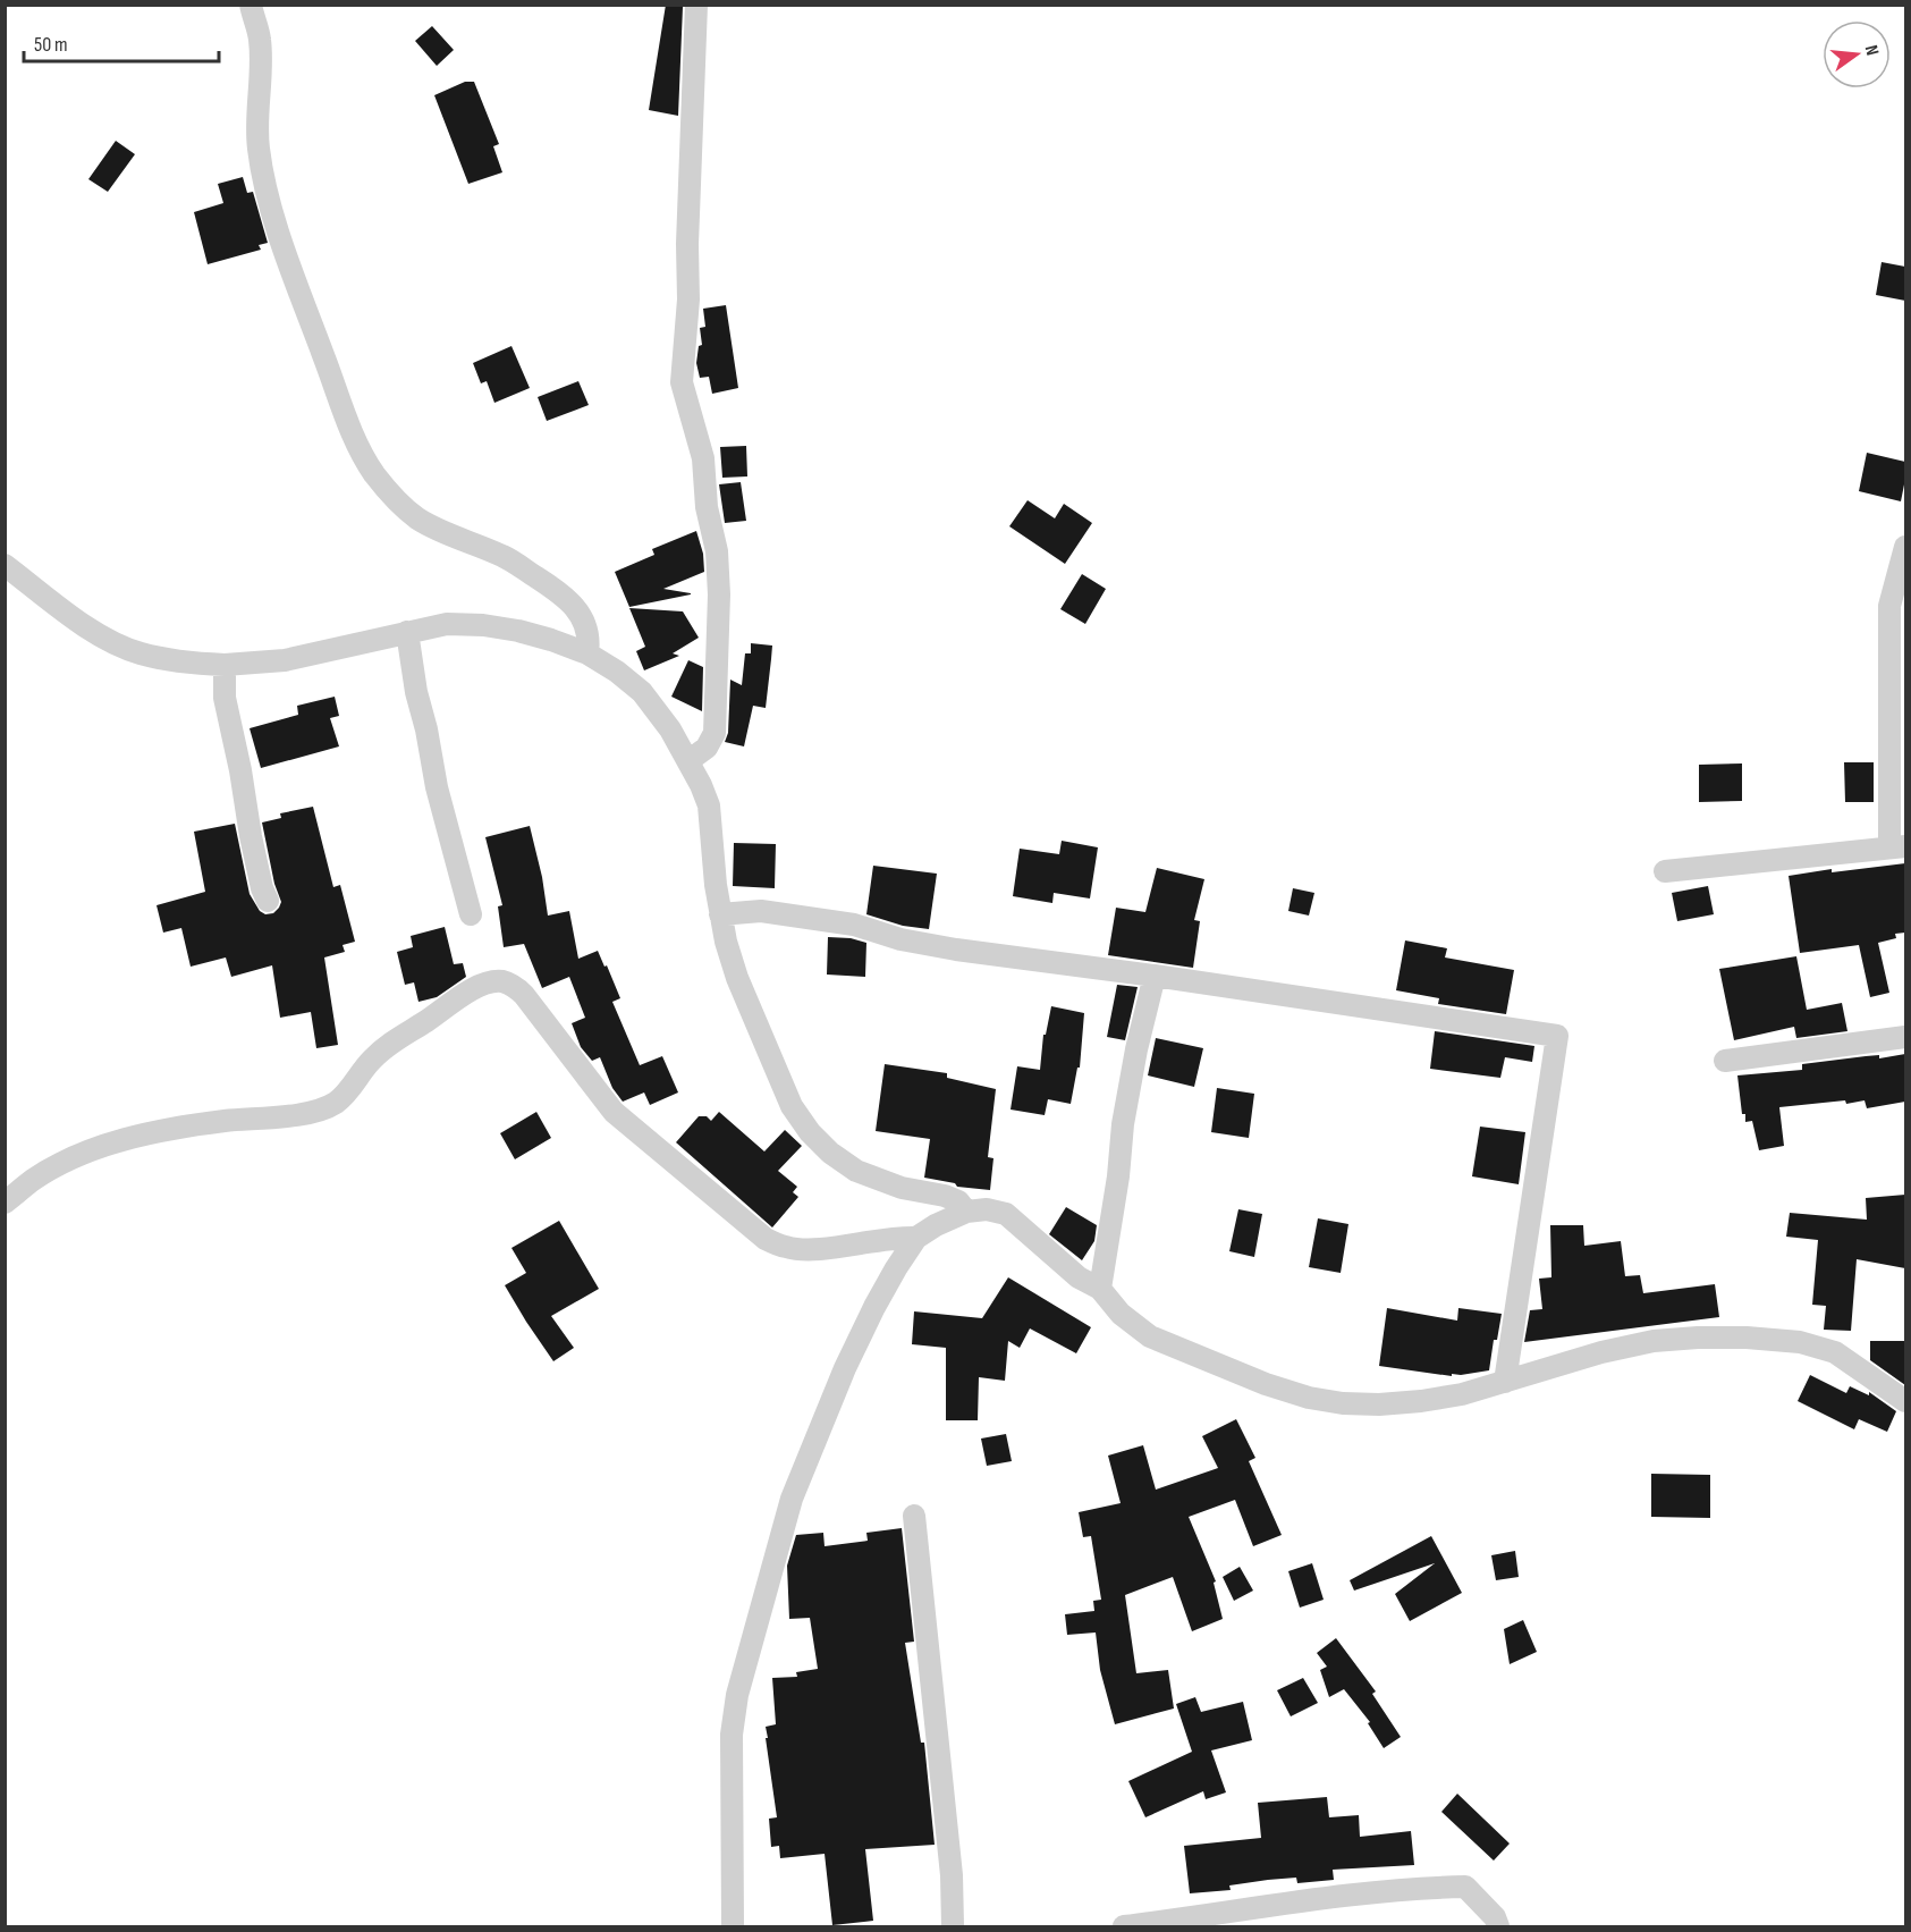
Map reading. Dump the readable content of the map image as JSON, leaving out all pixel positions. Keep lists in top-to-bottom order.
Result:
{
  "scale_bar": "50 m",
  "north": "right"
}
